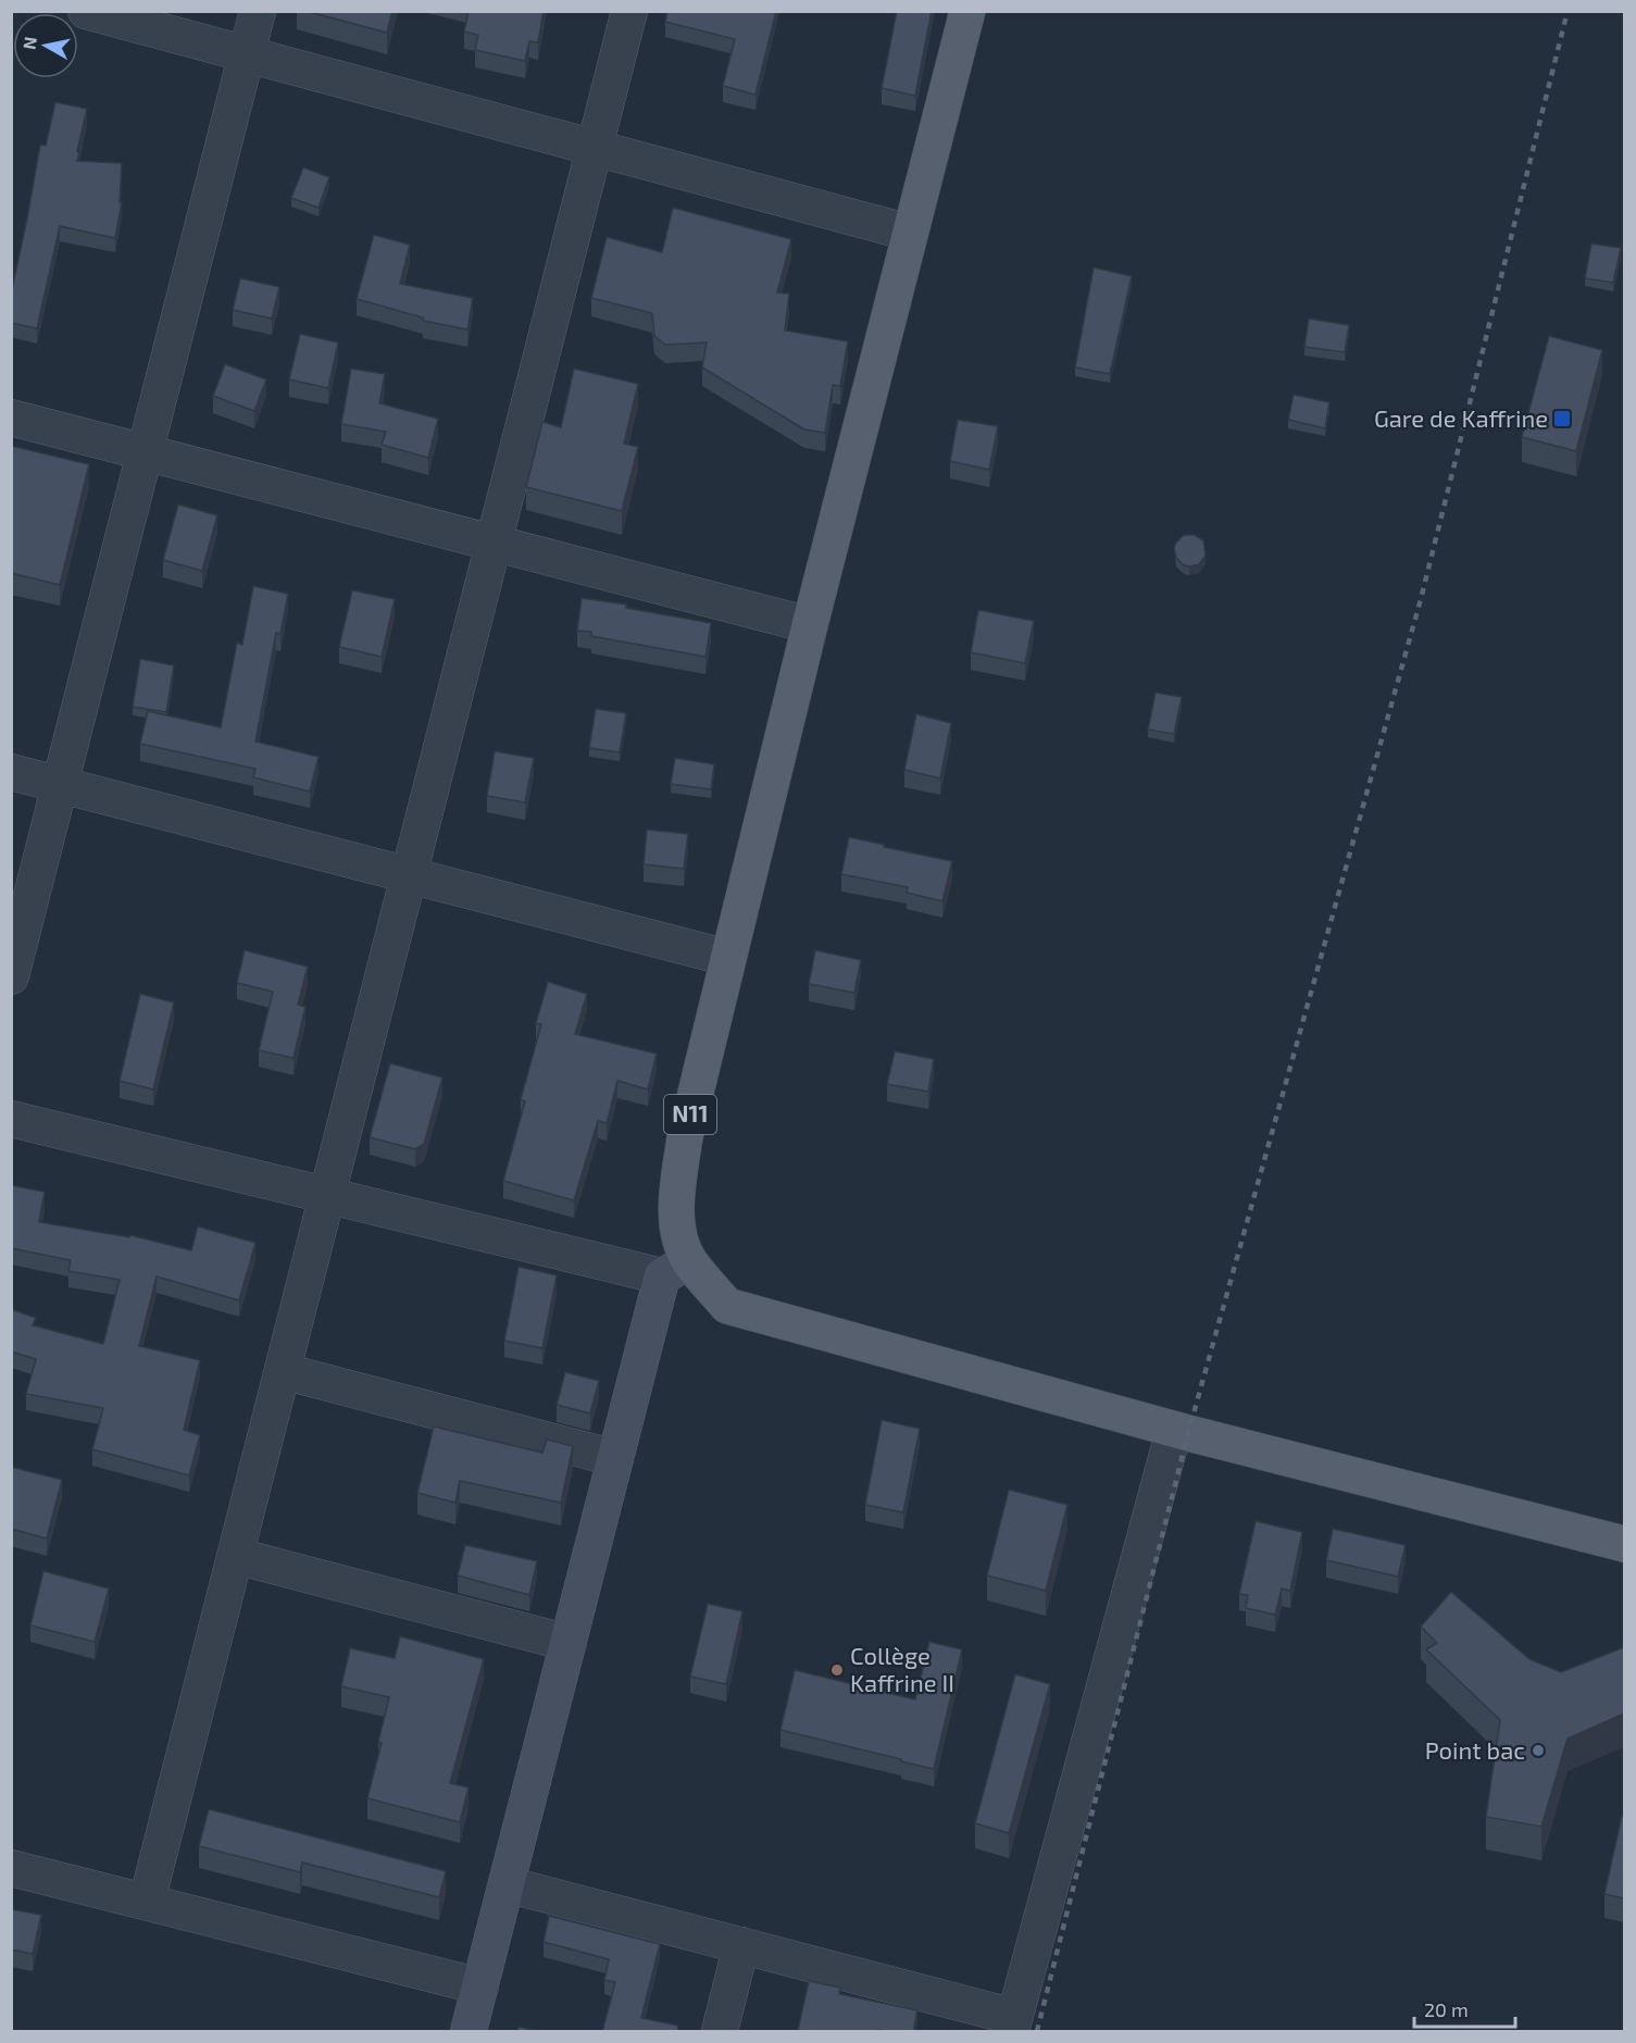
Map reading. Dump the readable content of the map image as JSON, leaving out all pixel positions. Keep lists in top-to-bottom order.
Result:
{
  "streets": {
    "main road": ["N11"]
  },
  "places": {
    "transit": ["Gare de Kaffrine"],
    "other": ["Collège Kaffrine II", "Point bac"]
  },
  "scale_bar": "20 m",
  "north": "left"
}
